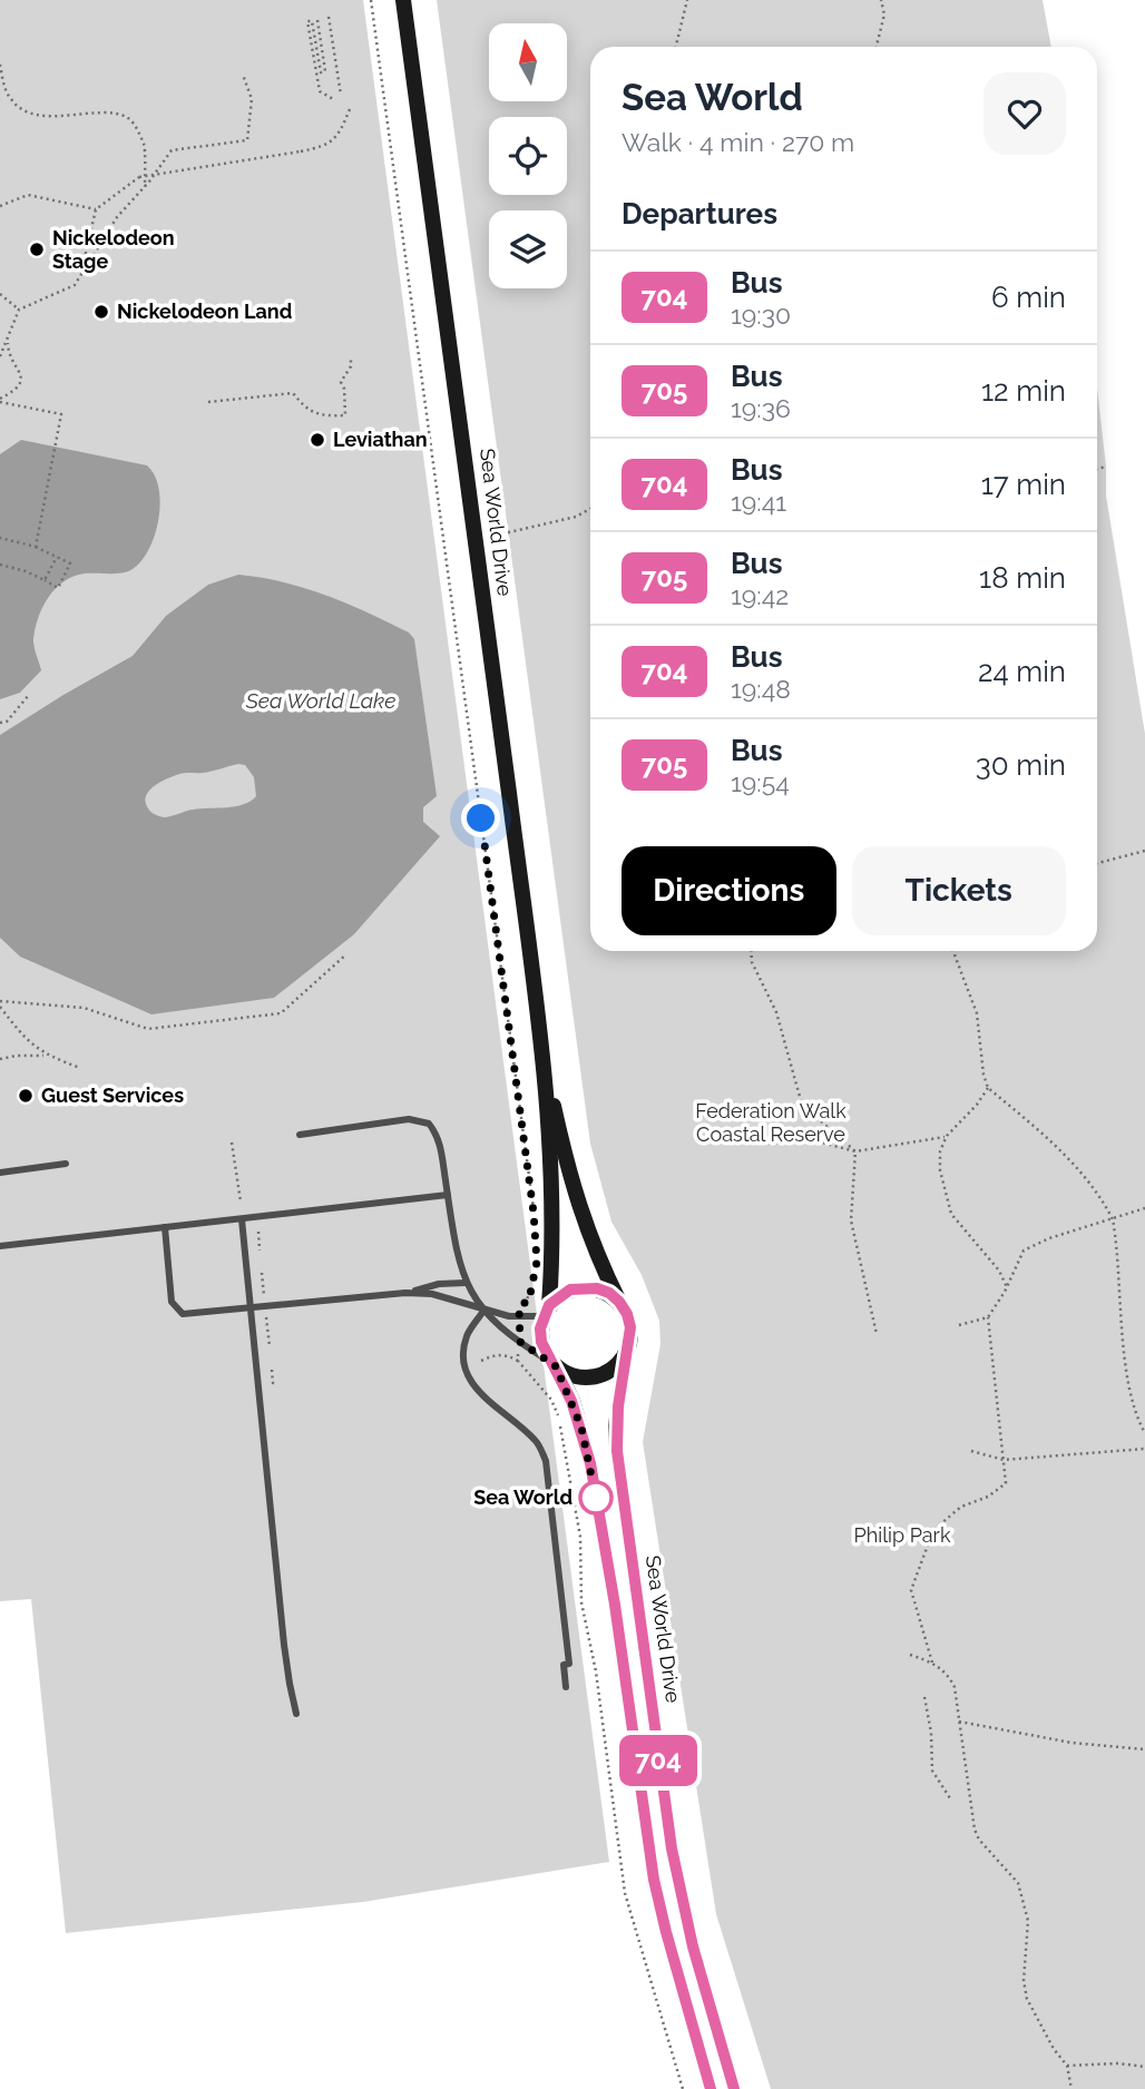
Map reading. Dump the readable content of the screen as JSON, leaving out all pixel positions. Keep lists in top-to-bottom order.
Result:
{
  "streets": {
    "street": ["Sea World Drive"]
  },
  "water": ["Sea World Lake"],
  "parks": ["Federation Walk Coastal Reserve", "Philip Park"],
  "places": [
    "Nickelodeon Stage",
    "Nickelodeon Land",
    "Leviathan",
    "Guest Services",
    "Sea World"
  ],
  "lines": ["bus line 704"],
  "north": "top",
  "page": {
    "on_map": "704",
    "heading": [
      ["Sea World", "Walk · 4 min · 270 m"],
      "Departures"
    ],
    "list": [
      {
        "mark": "704",
        "name": "Bus",
        "note": "19:30",
        "value": "6 min"
      },
      {
        "mark": "705",
        "name": "Bus",
        "note": "19:36",
        "value": "12 min"
      },
      {
        "mark": "704",
        "name": "Bus",
        "note": "19:41",
        "value": "17 min"
      },
      {
        "mark": "705",
        "name": "Bus",
        "note": "19:42",
        "value": "18 min"
      },
      {
        "mark": "704",
        "name": "Bus",
        "note": "19:48",
        "value": "24 min"
      },
      {
        "mark": "705",
        "name": "Bus",
        "note": "19:54",
        "value": "30 min"
      }
    ],
    "buttons": ["Directions", "Tickets"]
  }
}
